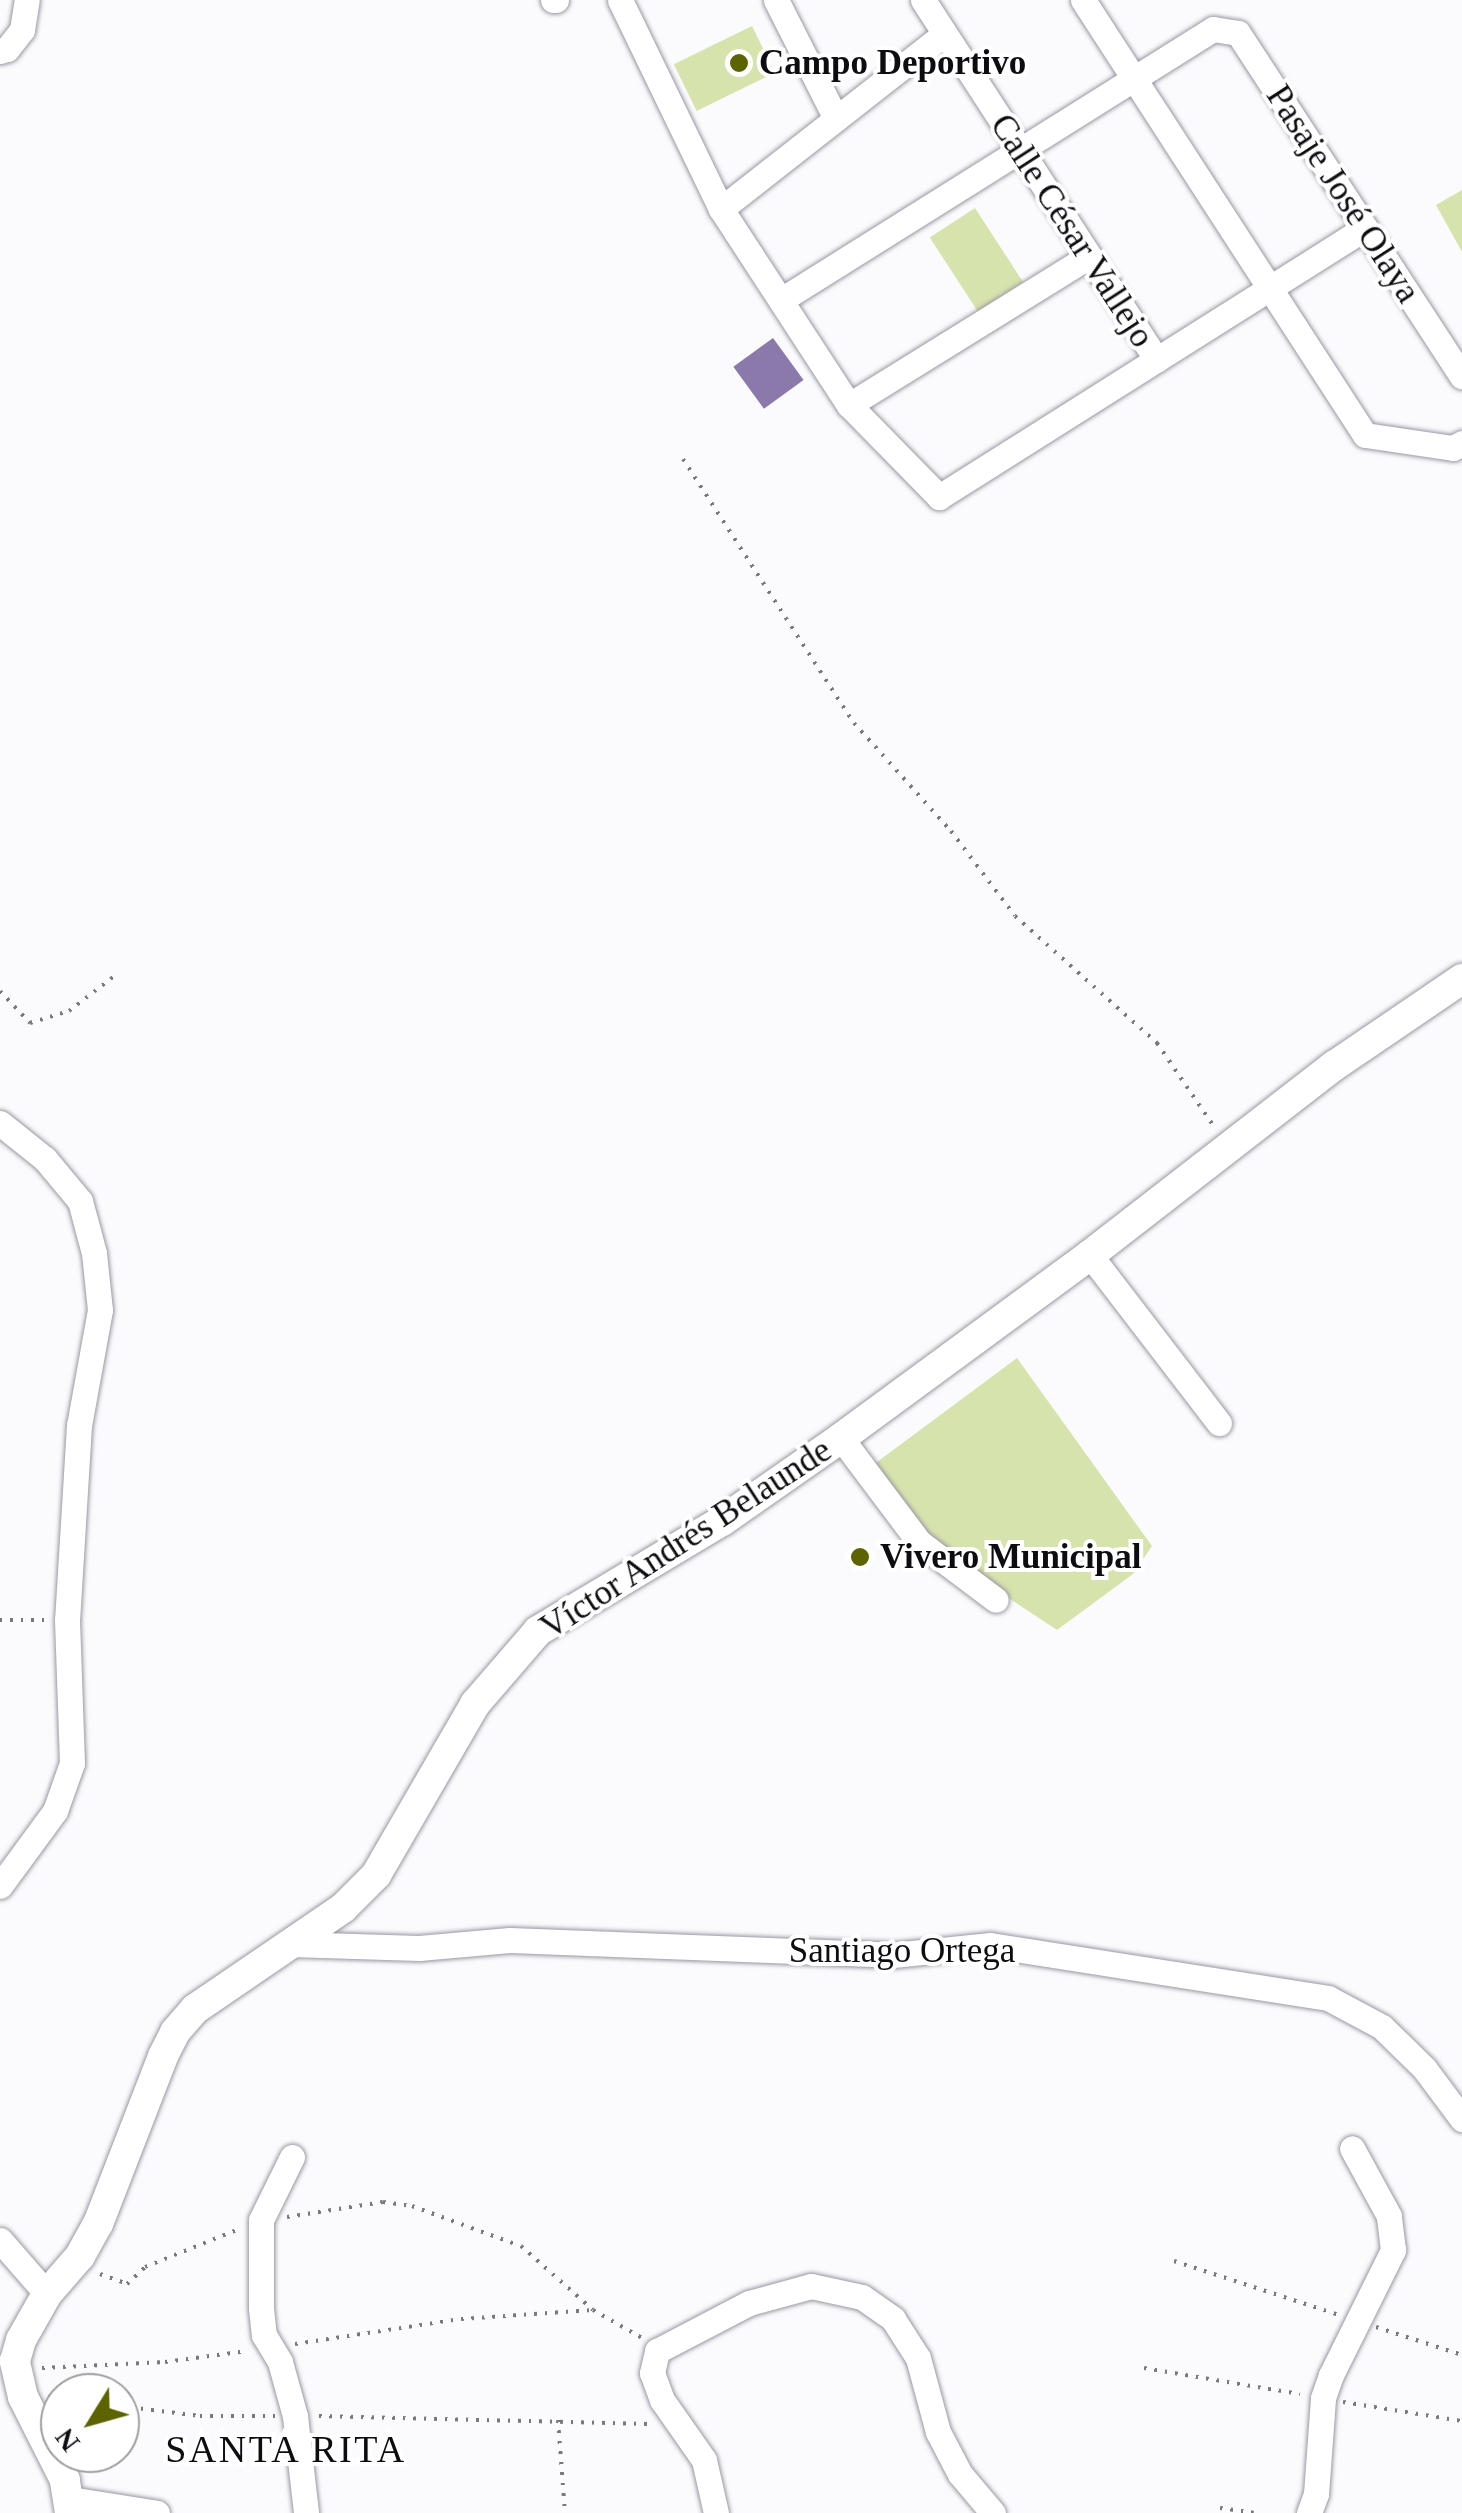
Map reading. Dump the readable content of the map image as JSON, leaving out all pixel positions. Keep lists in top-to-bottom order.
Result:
{
  "streets": {
    "main road": ["Víctor Andrés Belaunde"],
    "street": ["Pasaje José Olaya", "Calle César Vallejo", "Santiago Ortega"]
  },
  "crossings": [
    ["Víctor Andrés Belaunde", "Santiago Ortega"]
  ],
  "districts": ["SANTA RITA"],
  "places": ["Campo Deportivo", "Vivero Municipal"],
  "north": "bottom left"
}
